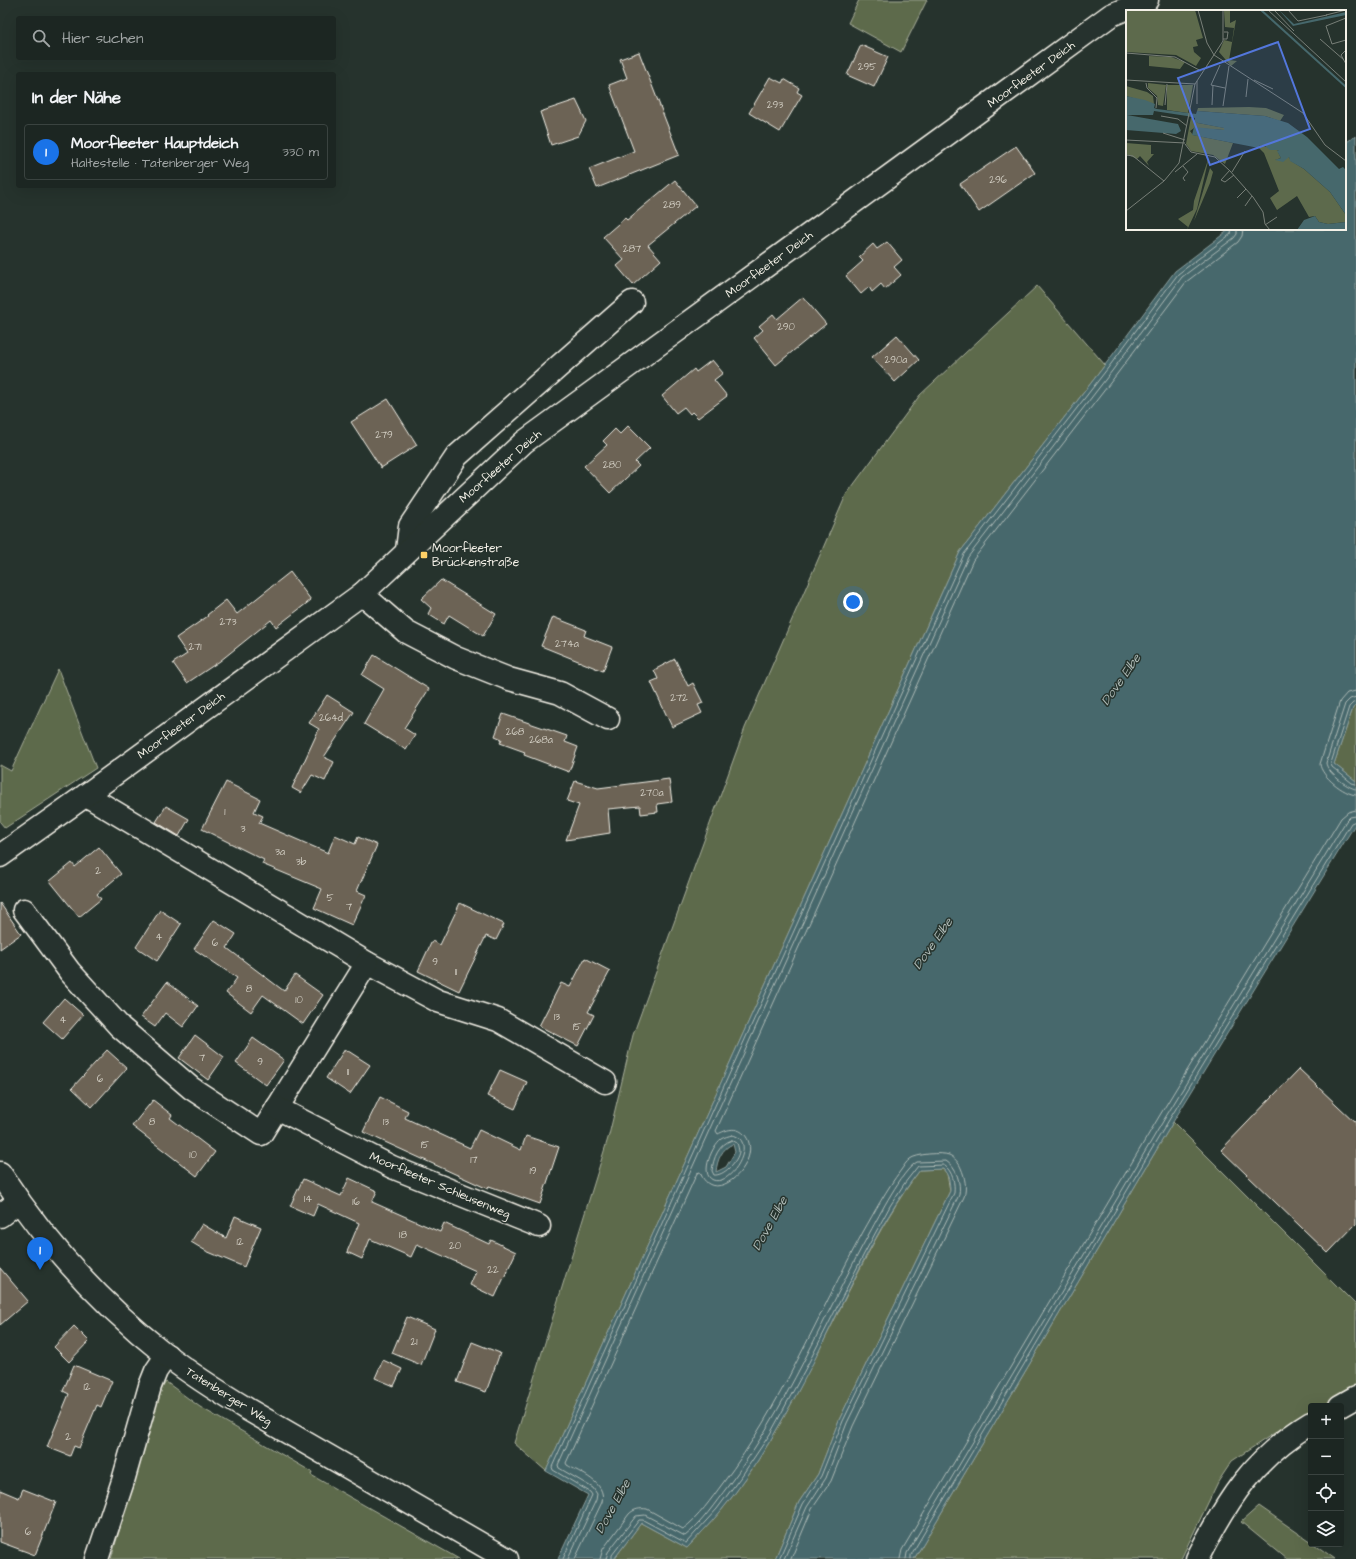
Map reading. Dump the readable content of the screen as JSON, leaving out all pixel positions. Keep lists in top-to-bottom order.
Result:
{
  "streets": {
    "street": ["Moorfleeter Deich", "Moorfleeter Schleusenweg", "Tatenberger Weg"]
  },
  "water": ["Dove Elbe"],
  "places": {
    "transit": ["Moorfleeter Brückenstraße"]
  },
  "house_numbers": [
    "295",
    "293",
    "296",
    "289",
    "287",
    "290",
    "290a",
    "279",
    "280",
    "273",
    "274a",
    "271",
    "272",
    "264d",
    "268",
    "268a",
    "270a",
    "1",
    "3",
    "3a",
    "3b",
    "2",
    "5",
    "7",
    "4",
    "6",
    "9",
    "11",
    "8",
    "10",
    "13",
    "4",
    "15",
    "7",
    "9",
    "11",
    "6",
    "8",
    "13",
    "15",
    "10",
    "17",
    "19",
    "14",
    "16",
    "18",
    "12",
    "20",
    "22",
    "21",
    "12",
    "2",
    "6"
  ],
  "page": {
    "search": "Hier suchen",
    "heading": "In der Nähe",
    "list": [
      {
        "mark": "1",
        "name": "Moorfleeter Hauptdeich",
        "note": "Haltestelle · Tatenberger Weg",
        "value": "330 m"
      }
    ],
    "pins": "1",
    "map_buttons": ["+", "−"]
  }
}
